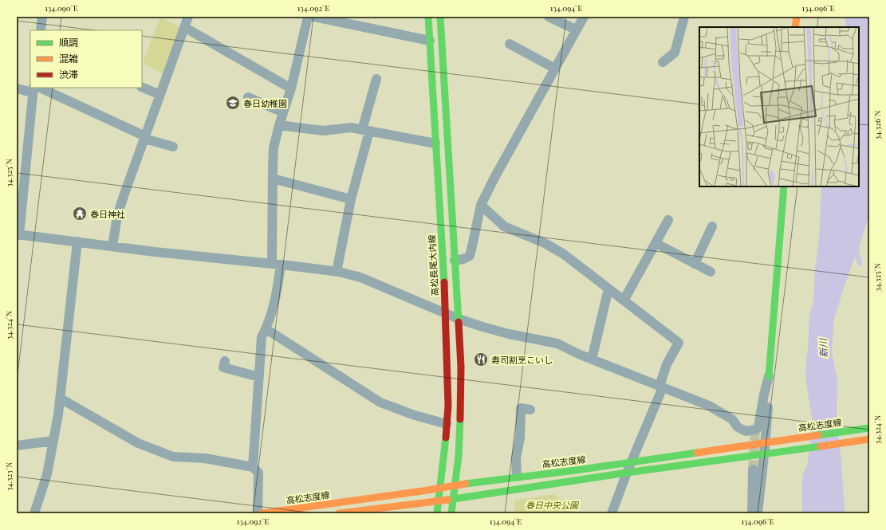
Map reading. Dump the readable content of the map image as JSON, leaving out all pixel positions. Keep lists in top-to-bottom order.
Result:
{
  "streets": {
    "main road": ["高松長尾大内線", "高松志度線"]
  },
  "crossings": [
    ["高松長尾大内線", "高松志度線"]
  ],
  "water": ["新川"],
  "parks": ["春日中央公園"],
  "places": {
    "school or university": ["春日幼稚園"],
    "temple": ["春日神社"],
    "restaurant": ["寿司割烹こいし"]
  },
  "legend": ["順調", "混雑", "渋滞"],
  "coordinates": [
    "134.090°E",
    "134.092°E",
    "134.094°E",
    "134.096°E",
    "34.326°N",
    "34.325°N",
    "34.324°N",
    "34.323°N"
  ]
}
